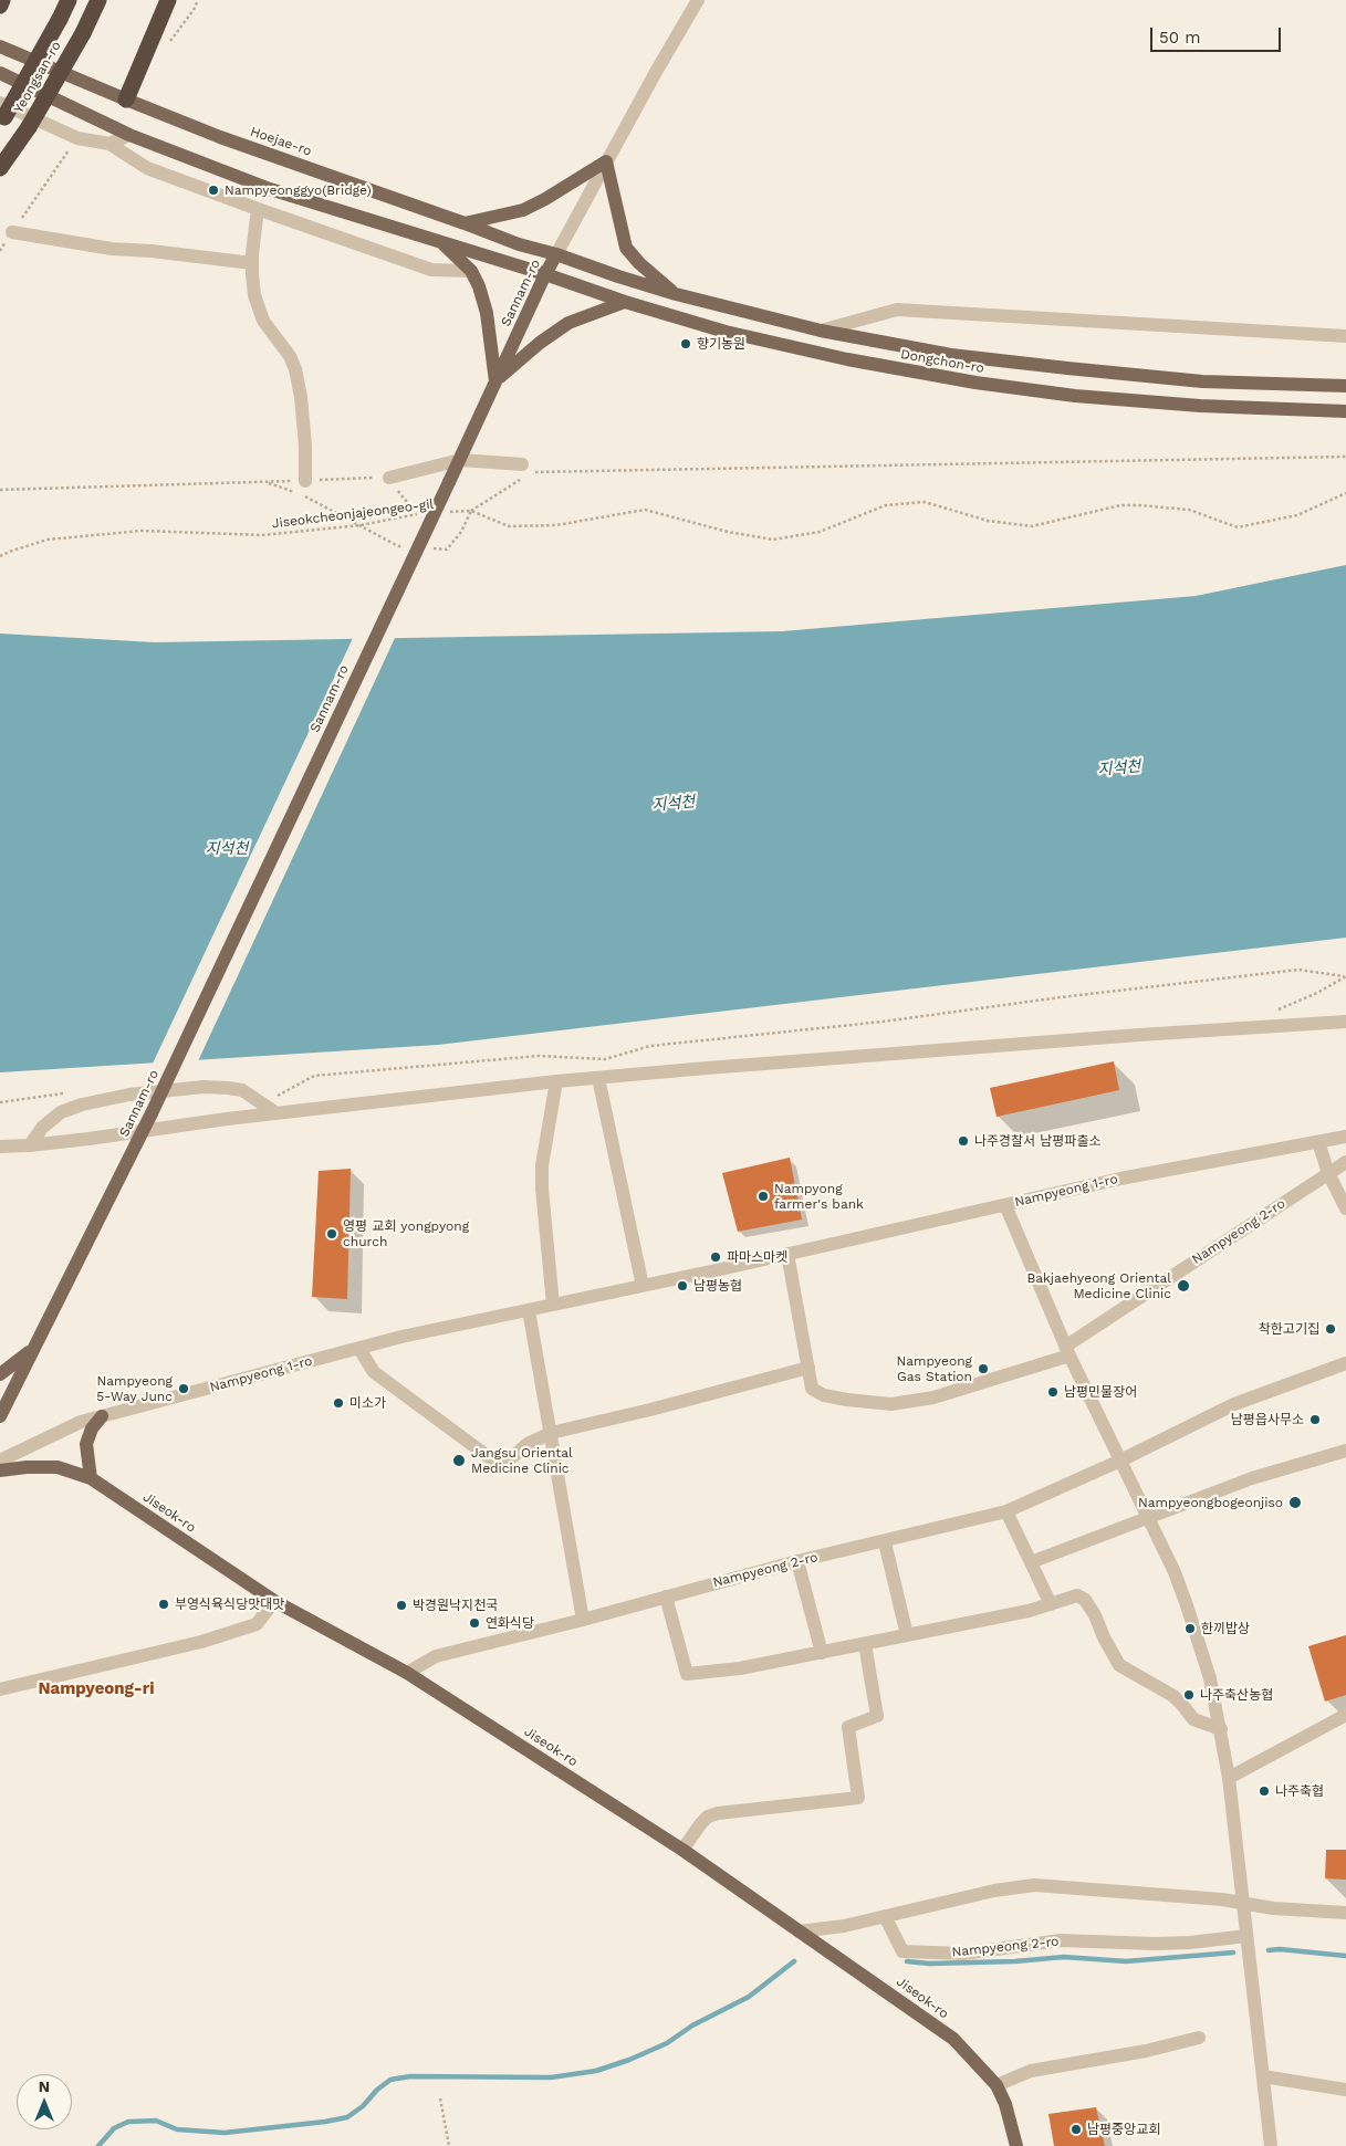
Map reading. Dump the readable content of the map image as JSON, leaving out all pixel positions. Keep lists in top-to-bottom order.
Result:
{
  "streets": {
    "highway": ["Yeongsan-ro"],
    "main road": [
      "Hoejae-ro",
      "Sannam-ro",
      "Dongchon-ro",
      "Jiseok-ro"
    ],
    "street": ["Nampyeong 1-ro", "Nampyeong 2-ro"],
    "path": ["Jiseokcheonjajeongeo-gil"]
  },
  "crossings": [
    ["Hoejae-ro", "Sannam-ro"],
    ["Hoejae-ro", "Dongchon-ro"],
    ["Sannam-ro", "Dongchon-ro"],
    ["Nampyeong 2-ro", "Jiseok-ro"]
  ],
  "districts": ["Nampyeong-ri"],
  "water": ["지석천"],
  "places": [
    "Nampyeonggyo(Bridge)",
    "향기농원",
    "나주경찰서 남평파출소",
    "Nampyong farmer's bank",
    "영평 교회 yongpyong church",
    "파마스마켓",
    "남평농협",
    "Bakjaehyeong Oriental Medicine Clinic",
    "착한고기집",
    "Nampyeong Gas Station",
    "Nampyeong 5-Way Junc",
    "남평민물장어",
    "미소가",
    "남평읍사무소",
    "Jangsu Oriental Medicine Clinic",
    "Nampyeongbogeonjiso",
    "부영식육식당맛대맛",
    "박경원낙지천국",
    "연화식당",
    "한끼밥상",
    "나주축산농협",
    "나주축협",
    "남평중앙교회"
  ],
  "scale_bar": "50 m",
  "north": "top"
}
